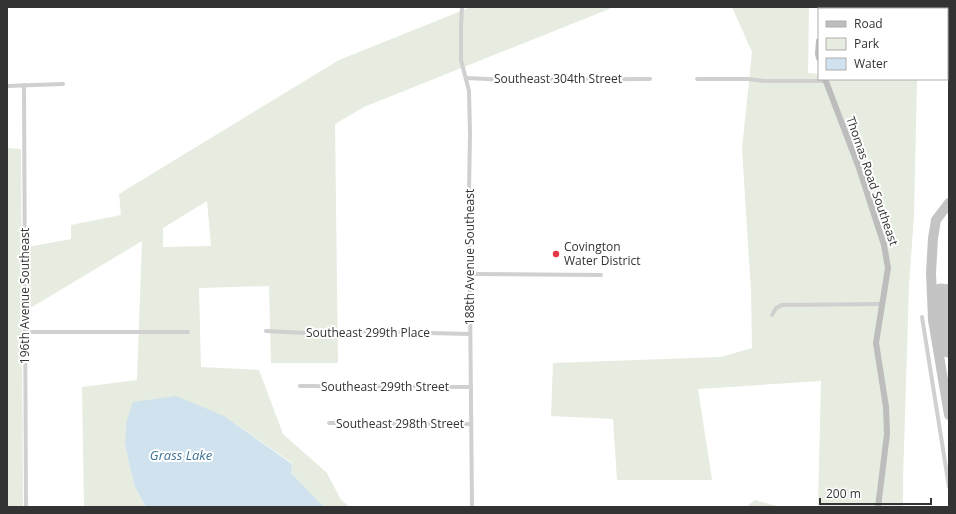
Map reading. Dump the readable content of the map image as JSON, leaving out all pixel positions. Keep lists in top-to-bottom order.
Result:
{
  "streets": {
    "street": [
      "Southeast 304th Street",
      "Thomas Road Southeast",
      "188th Avenue Southeast",
      "196th Avenue Southeast",
      "Southeast 299th Place",
      "Southeast 299th Street",
      "Southeast 298th Street"
    ]
  },
  "crossings": [
    ["Southeast 304th Street", "188th Avenue Southeast"],
    ["188th Avenue Southeast", "Southeast 299th Place"],
    ["188th Avenue Southeast", "Southeast 299th Street"],
    ["188th Avenue Southeast", "Southeast 298th Street"]
  ],
  "water": ["Grass Lake"],
  "places": ["Covington Water District"],
  "legend": ["Road", "Park", "Water"],
  "scale_bar": "200 m"
}
